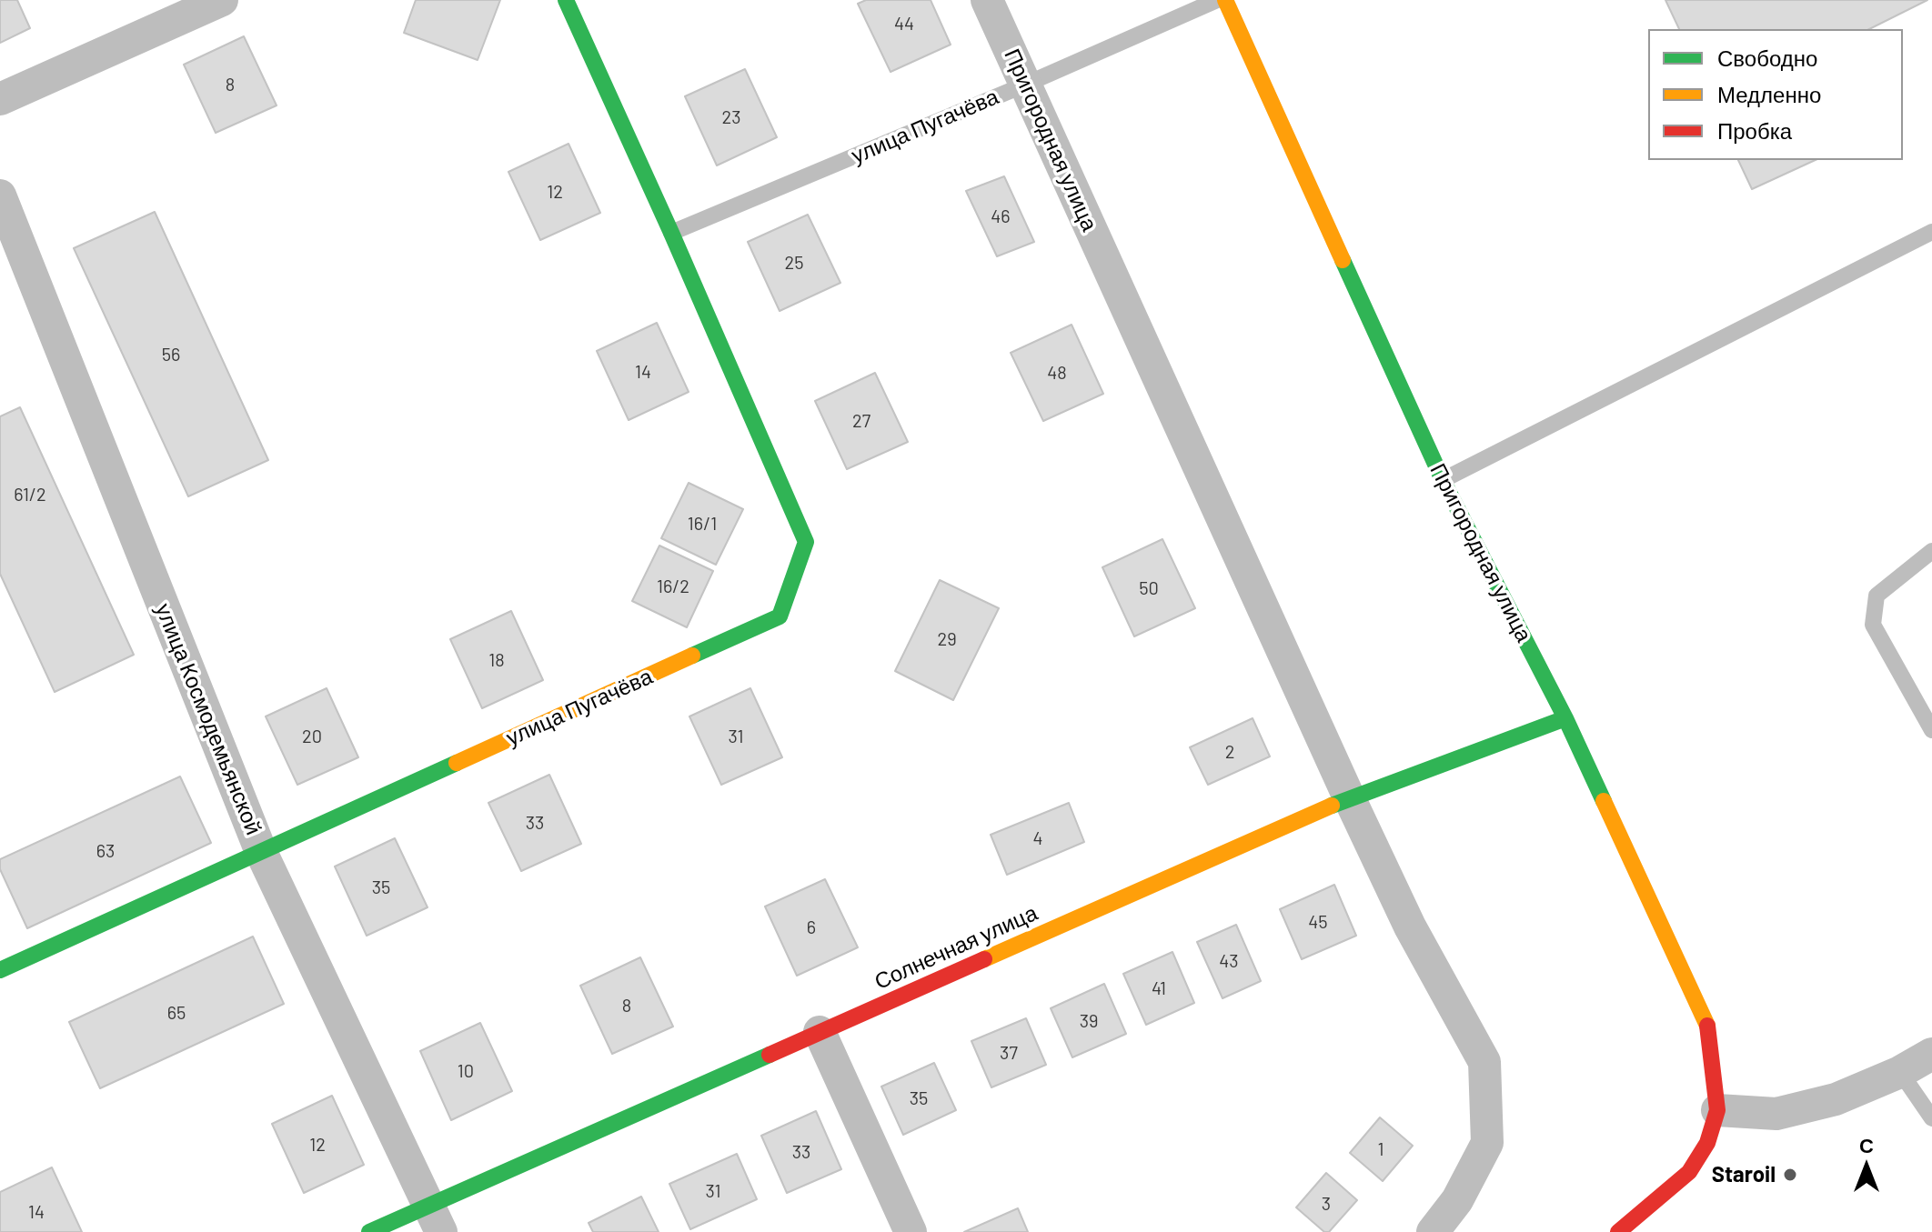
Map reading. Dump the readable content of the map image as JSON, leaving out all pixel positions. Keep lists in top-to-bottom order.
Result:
{
  "streets": {
    "street": [
      "улица Пугачёва",
      "Пригородная улица",
      "улица Космодемьянской",
      "Солнечная улица"
    ]
  },
  "crossings": [
    ["улица Пугачёва", "Пригородная улица"],
    ["улица Пугачёва", "улица Космодемьянской"],
    ["Пригородная улица", "Солнечная улица"],
    ["улица Космодемьянской", "Солнечная улица"]
  ],
  "places": ["Staroil"],
  "house_numbers": [
    "44",
    "8",
    "23",
    "12",
    "46",
    "25",
    "56",
    "14",
    "48",
    "27",
    "61/2",
    "16/1",
    "16/2",
    "50",
    "29",
    "18",
    "20",
    "31",
    "2",
    "33",
    "4",
    "63",
    "35",
    "45",
    "6",
    "43",
    "41",
    "8",
    "65",
    "39",
    "37",
    "10",
    "35",
    "12",
    "1",
    "33",
    "31",
    "3",
    "14"
  ],
  "legend": ["Свободно", "Медленно", "Пробка"],
  "north": "top"
}
